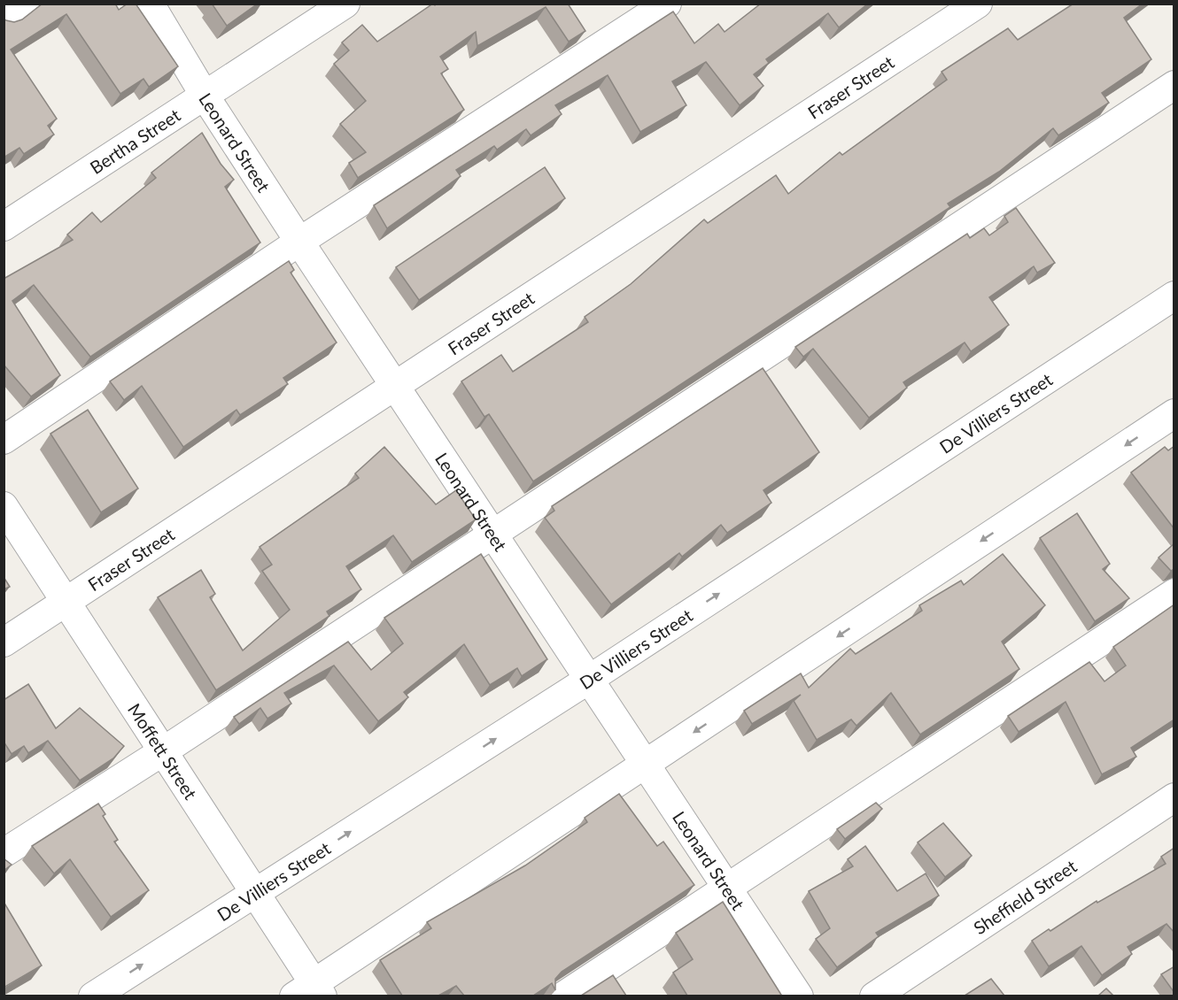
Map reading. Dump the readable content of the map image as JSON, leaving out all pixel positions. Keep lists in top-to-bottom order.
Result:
{
  "streets": {
    "street": [
      "Fraser Street",
      "Bertha Street",
      "Leonard Street",
      "De Villiers Street",
      "Moffett Street",
      "Sheffield Street"
    ]
  },
  "crossings": [
    ["Fraser Street", "Leonard Street"],
    ["Fraser Street", "Moffett Street"],
    ["Bertha Street", "Leonard Street"],
    ["Leonard Street", "De Villiers Street"],
    ["De Villiers Street", "Moffett Street"]
  ]
}
